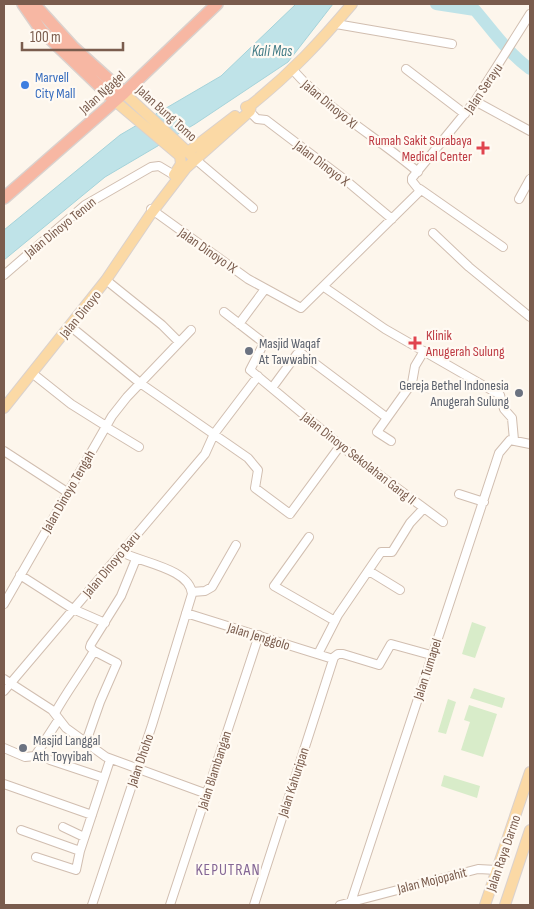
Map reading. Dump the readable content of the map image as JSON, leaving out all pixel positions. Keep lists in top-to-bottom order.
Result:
{
  "streets": {
    "highway": ["Jalan Ngagel", "Jalan Bung Tomo"],
    "main road": ["Jalan Dinoyo", "Jalan Raya Darmo"],
    "street": [
      "Jalan Serayu",
      "Jalan Dinoyo XI",
      "Jalan Dinoyo X",
      "Jalan Dinoyo Tenun",
      "Jalan Dinoyo IX",
      "Jalan Dinoyo Sekolahan Gang II",
      "Jalan Dinoyo Tengah",
      "Jalan Dinoyo Baru",
      "Jalan Jenggolo",
      "Jalan Tumapel",
      "Jalan Dhoho",
      "Jalan Blambangan",
      "Jalan Kahuripan",
      "Jalan Mojopahit"
    ]
  },
  "crossings": [
    ["Jalan Serayu", "Jalan Dinoyo XI"],
    ["Jalan Ngagel", "Jalan Bung Tomo"],
    ["Jalan Bung Tomo", "Jalan Dinoyo"],
    ["Jalan Dinoyo Tenun", "Jalan Dinoyo"],
    ["Jalan Dinoyo IX", "Jalan Dinoyo"],
    ["Jalan Dinoyo Sekolahan Gang II", "Jalan Dinoyo Baru"],
    ["Jalan Jenggolo", "Jalan Dhoho"],
    ["Jalan Jenggolo", "Jalan Blambangan"],
    ["Jalan Jenggolo", "Jalan Kahuripan"],
    ["Jalan Tumapel", "Jalan Mojopahit"],
    ["Jalan Raya Darmo", "Jalan Mojopahit"]
  ],
  "districts": ["KEPUTRAN"],
  "water": ["Kali Mas"],
  "places": {
    "other": [
      "Marvell City Mall",
      "Masjid Waqaf At Tawwabin",
      "Gereja Bethel Indonesia Anugerah Sulung",
      "Masjid Langgal Ath Toyyibah"
    ],
    "health": ["Rumah Sakit Surabaya Medical Center", "Klinik Anugerah Sulung"]
  },
  "scale_bar": "100 m"
}
